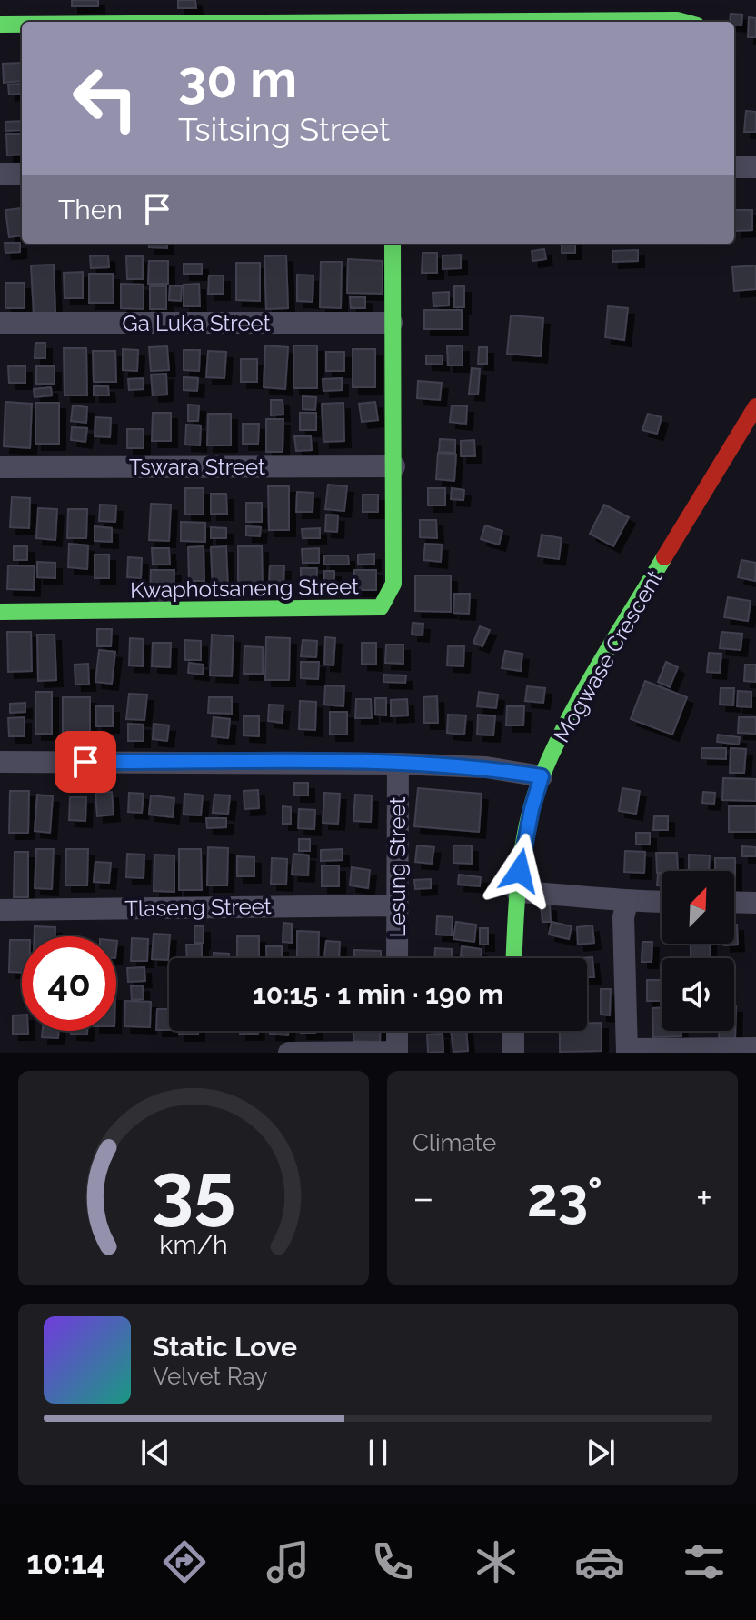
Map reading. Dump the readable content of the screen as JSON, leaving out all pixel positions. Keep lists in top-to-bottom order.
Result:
{
  "streets": {
    "street": [
      "Ga Luka Street",
      "Tswara Street",
      "Kwaphotsaneng Street",
      "Mogwase Crescent",
      "Lesung Street",
      "Tlaseng Street"
    ]
  },
  "crossings": [
    ["Ga Luka Street", "Kwaphotsaneng Street"],
    ["Tswara Street", "Kwaphotsaneng Street"],
    ["Lesung Street", "Tlaseng Street"]
  ],
  "north": "top right",
  "page": {
    "turn": ["30 m", "Tsitsing Street"],
    "then": "Then",
    "limit": "40",
    "trip": "10:15 · 1 min · 190 m",
    "tile": "Climate",
    "heat": ["−", "23°", "+"],
    "song": ["Static Love", "Velvet Ray"],
    "tabs": "10:14",
    "gauge": ["35", "km/h"]
  }
}
